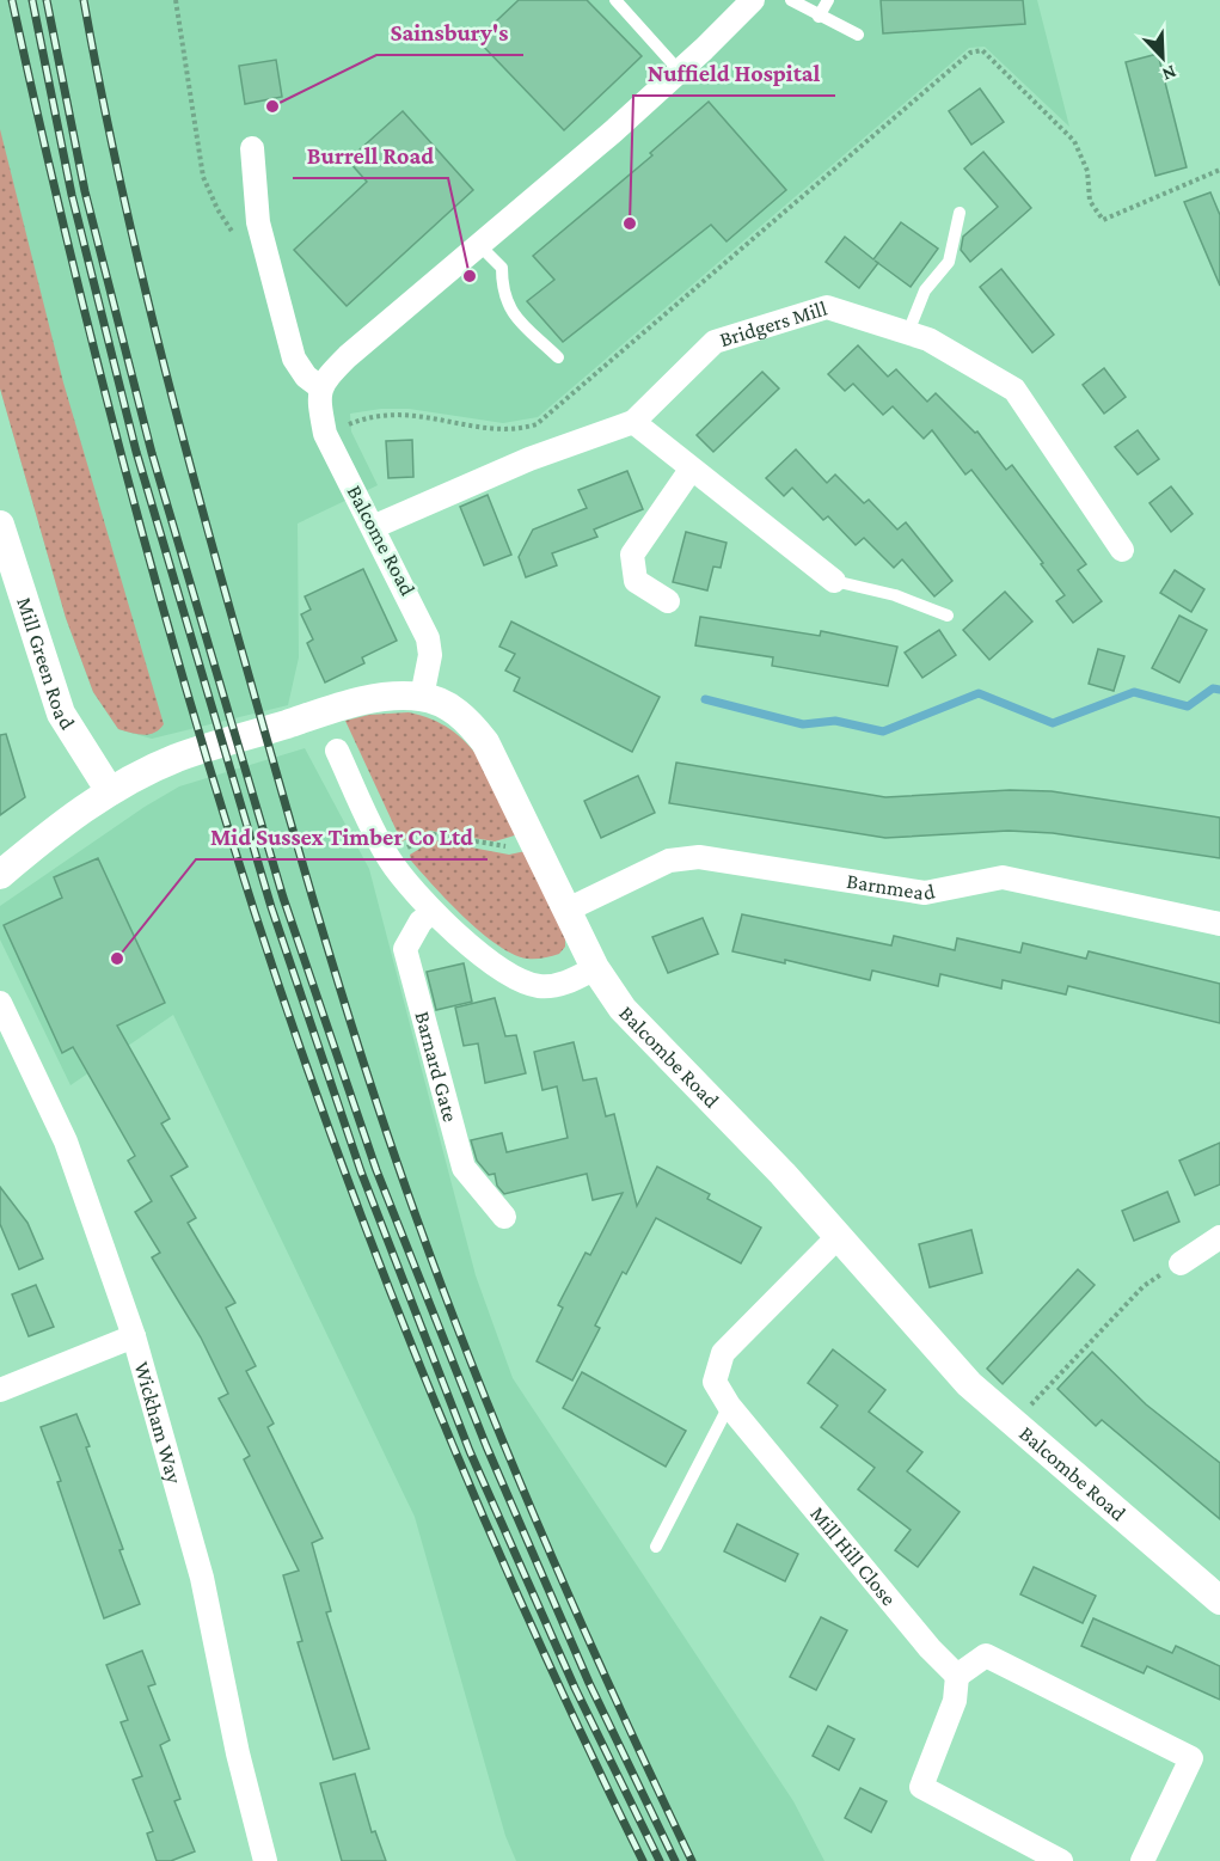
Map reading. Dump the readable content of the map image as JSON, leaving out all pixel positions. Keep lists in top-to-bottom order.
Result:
{
  "streets": {
    "street": [
      "Bridgers Mill",
      "Balcome Road",
      "Mill Green Road",
      "Barnmead",
      "Balcombe Road",
      "Barnard Gate",
      "Wickham Way",
      "Mill Hill Close"
    ]
  },
  "crossings": [
    ["Bridgers Mill", "Balcome Road"],
    ["Balcome Road", "Balcombe Road"],
    ["Mill Green Road", "Balcombe Road"],
    ["Barnmead", "Balcombe Road"],
    ["Balcombe Road", "Mill Hill Close"]
  ],
  "places": [
    "Sainsbury's",
    "Nuffield Hospital",
    "Burrell Road",
    "Mid Sussex Timber Co Ltd"
  ],
  "north": "bottom right"
}
